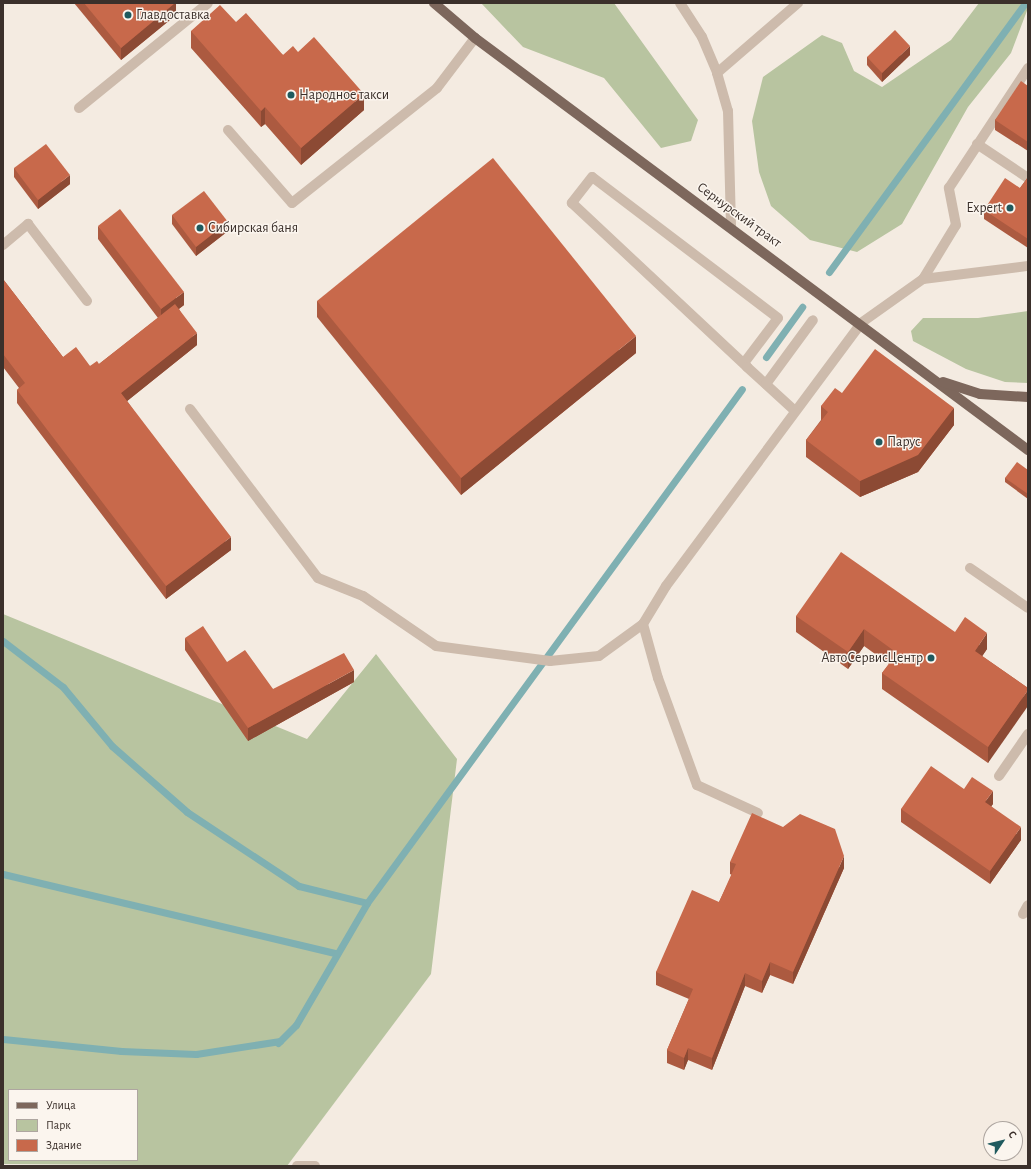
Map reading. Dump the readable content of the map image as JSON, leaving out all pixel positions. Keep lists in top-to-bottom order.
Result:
{
  "streets": {
    "main road": ["Сернурский тракт"]
  },
  "places": [
    "Главдоставка",
    "Народное такси",
    "Expert",
    "Сибирская баня",
    "Парус",
    "АвтоСервисЦентр"
  ],
  "legend": ["Улица", "Парк", "Здание"],
  "north": "top right"
}
